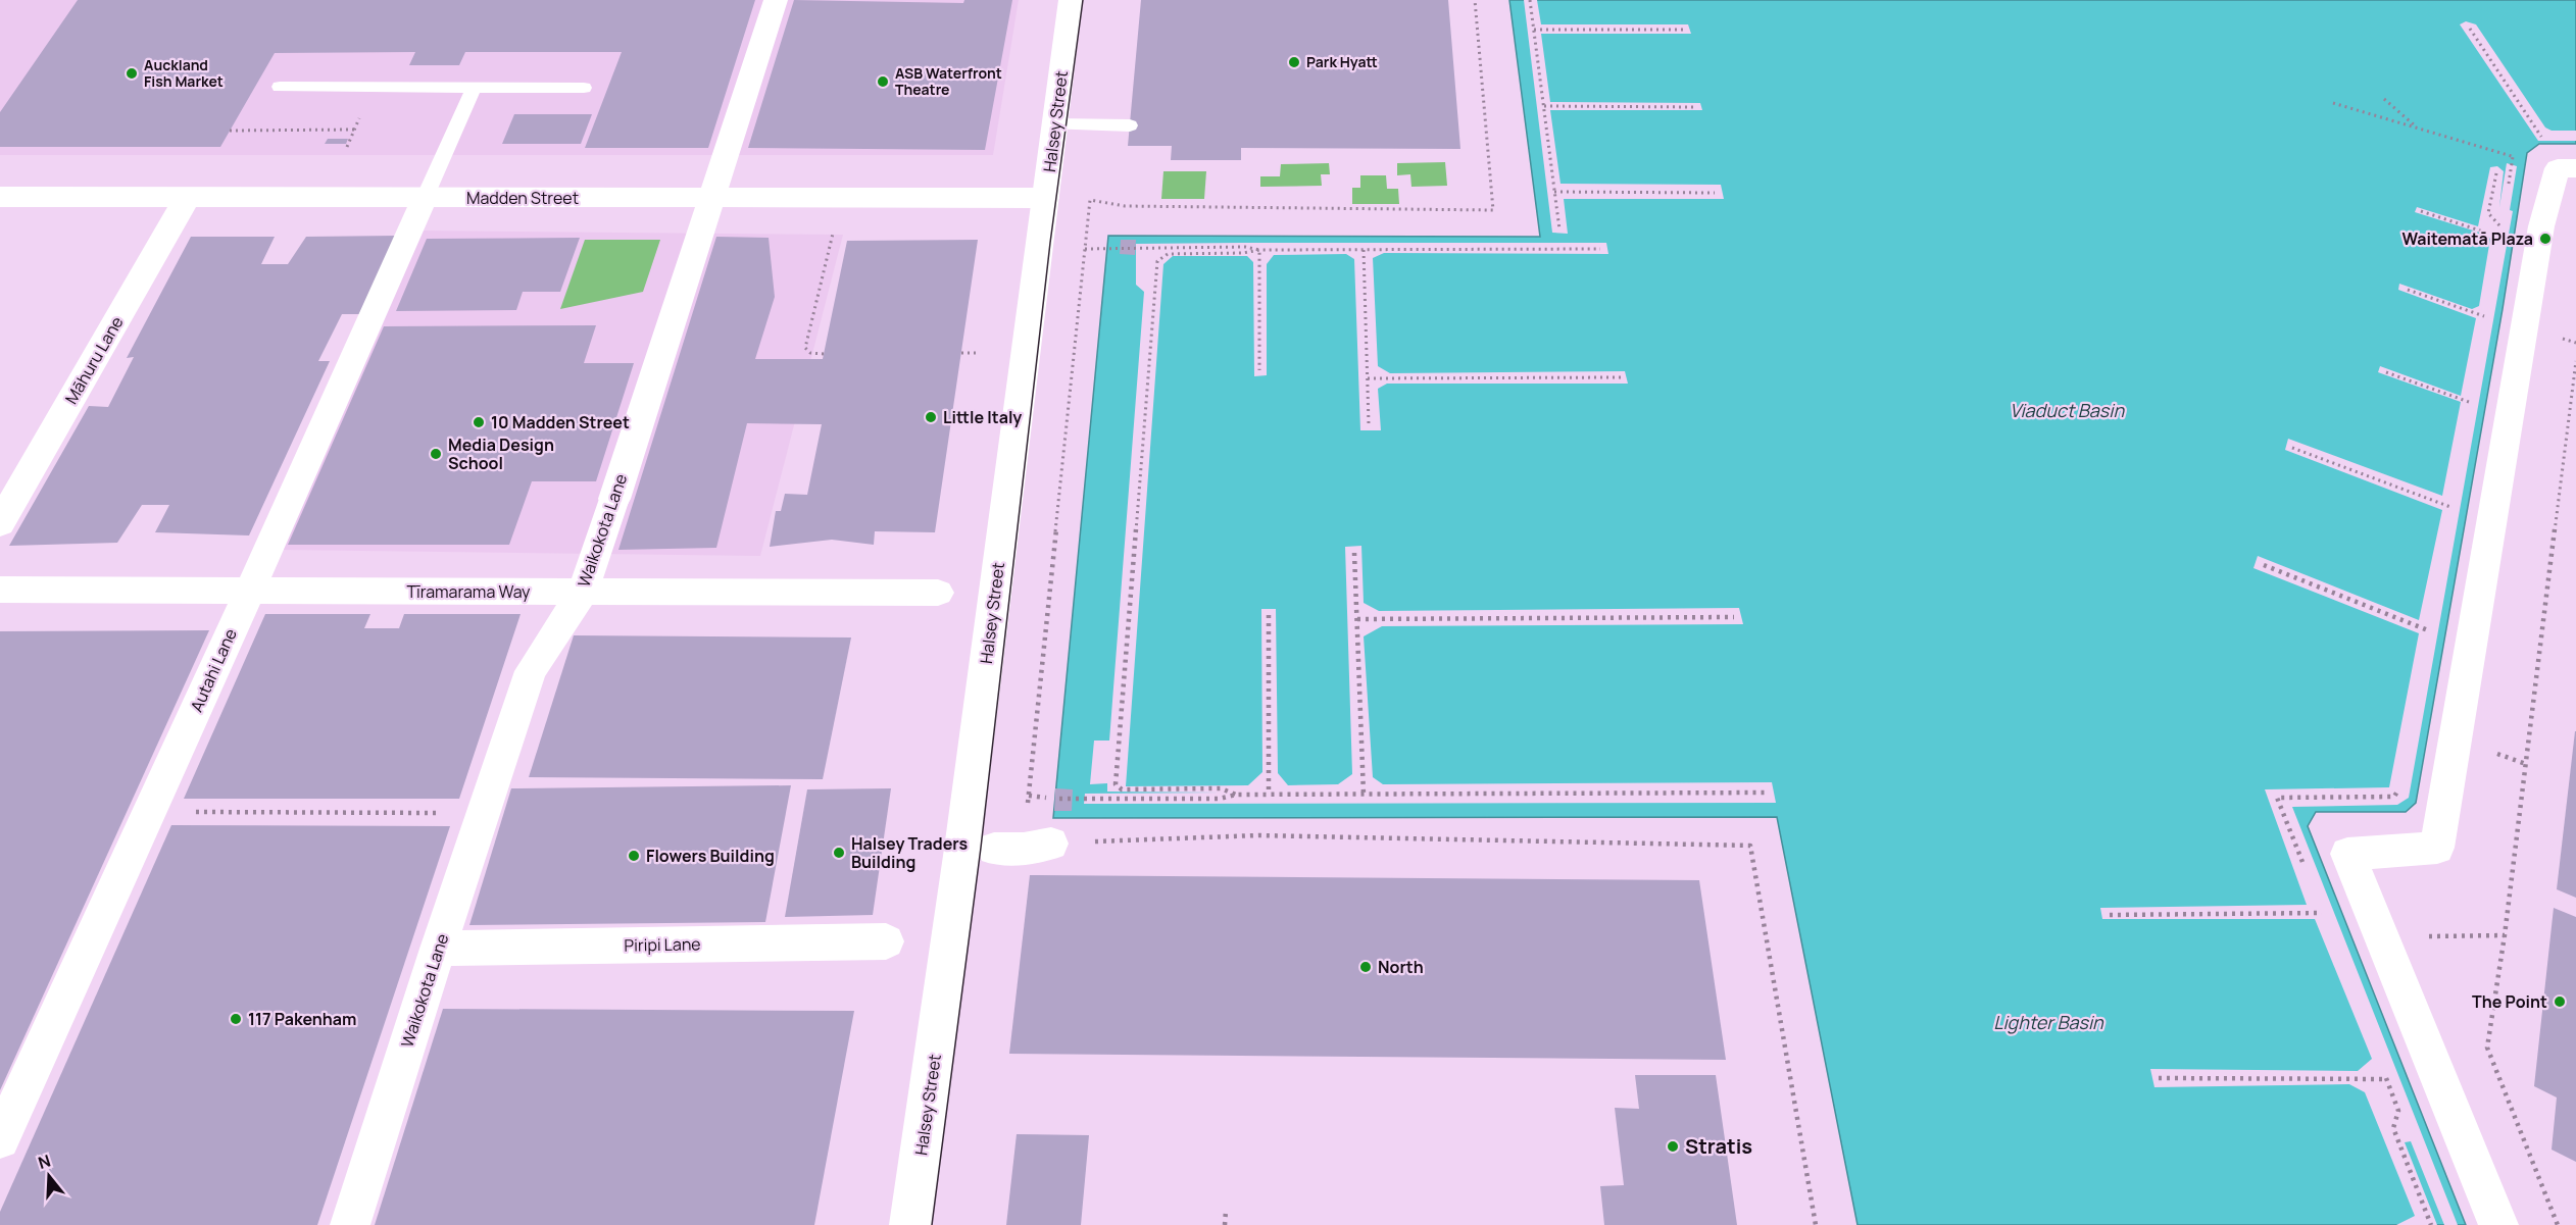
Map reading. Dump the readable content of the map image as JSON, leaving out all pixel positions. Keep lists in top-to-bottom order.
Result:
{
  "streets": {
    "street": [
      "Halsey Street",
      "Madden Street",
      "Māhuru Lane",
      "Waikokota Lane",
      "Tīramarama Way",
      "Autahi Lane",
      "Piripi Lane"
    ]
  },
  "crossings": [
    ["Halsey Street", "Madden Street"],
    ["Madden Street", "Māhuru Lane"],
    ["Madden Street", "Waikokota Lane"],
    ["Madden Street", "Autahi Lane"],
    ["Waikokota Lane", "Tīramarama Way"],
    ["Waikokota Lane", "Piripi Lane"],
    ["Tīramarama Way", "Autahi Lane"]
  ],
  "water": ["Viaduct Basin", "Lighter Basin"],
  "places": [
    "Park Hyatt",
    "Auckland Fish Market",
    "ASB Waterfront Theatre",
    "Waitematā Plaza",
    "Little Italy",
    "10 Madden Street",
    "Media Design School",
    "Halsey Traders Building",
    "Flowers Building",
    "North",
    "The Point",
    "117 Pakenham",
    "Stratis"
  ],
  "north": "top"
}
